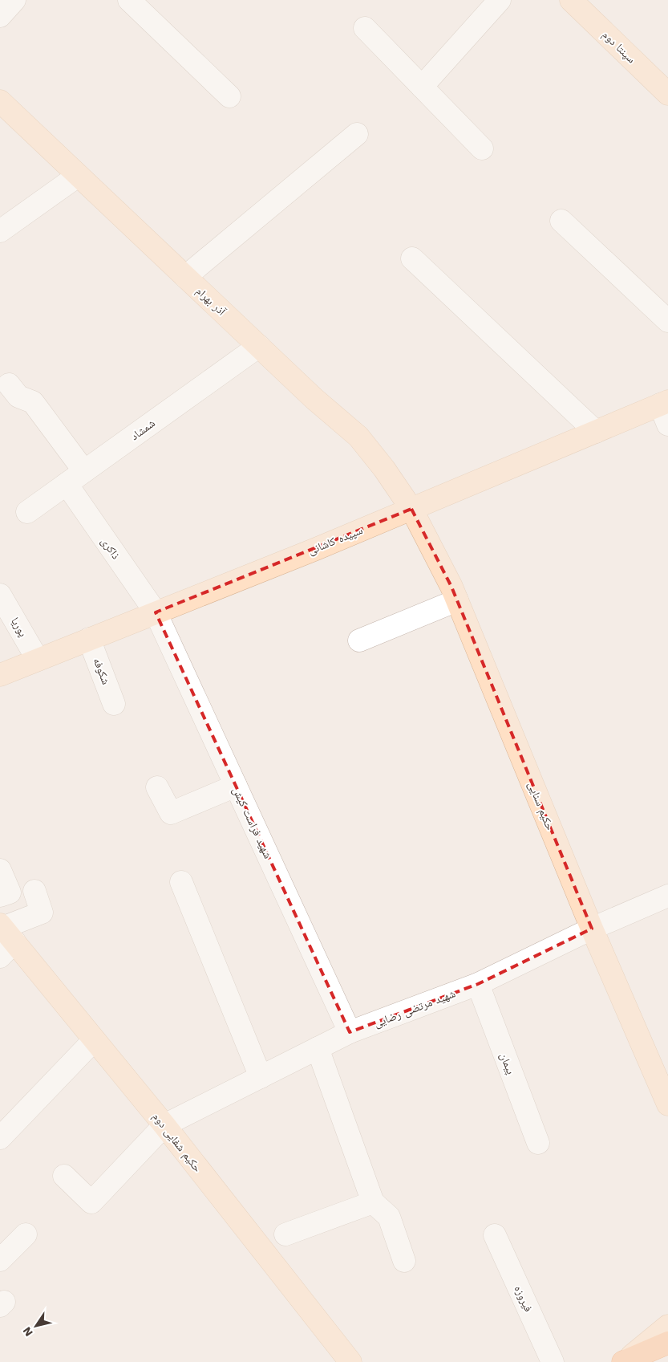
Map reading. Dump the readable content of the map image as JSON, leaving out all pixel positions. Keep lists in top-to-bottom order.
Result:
{
  "streets": {
    "street": [
      "سپنتا دوم",
      "آذر بهرام",
      "شمشاد",
      "سپیده کاشانی",
      "ذاکری",
      "پوریا",
      "شکوفه",
      "حکیم سنایی",
      "شهید فراست کیش",
      "شهید مرتضی رضایی",
      "پیمان",
      "حکیم شفایی دوم",
      "فیروزه"
    ]
  },
  "crossings": [
    ["آذر بهرام", "شمشاد"],
    ["آذر بهرام", "سپیده کاشانی"],
    ["آذر بهرام", "حکیم سنایی"],
    ["شمشاد", "ذاکری"],
    ["سپیده کاشانی", "ذاکری"],
    ["سپیده کاشانی", "پوریا"],
    ["سپیده کاشانی", "شکوفه"],
    ["سپیده کاشانی", "حکیم سنایی"],
    ["سپیده کاشانی", "شهید فراست کیش"],
    ["ذاکری", "شهید فراست کیش"],
    ["حکیم سنایی", "شهید مرتضی رضایی"],
    ["شهید فراست کیش", "شهید مرتضی رضایی"],
    ["شهید مرتضی رضایی", "پیمان"],
    ["شهید مرتضی رضایی", "حکیم شفایی دوم"]
  ],
  "north": "bottom left"
}
